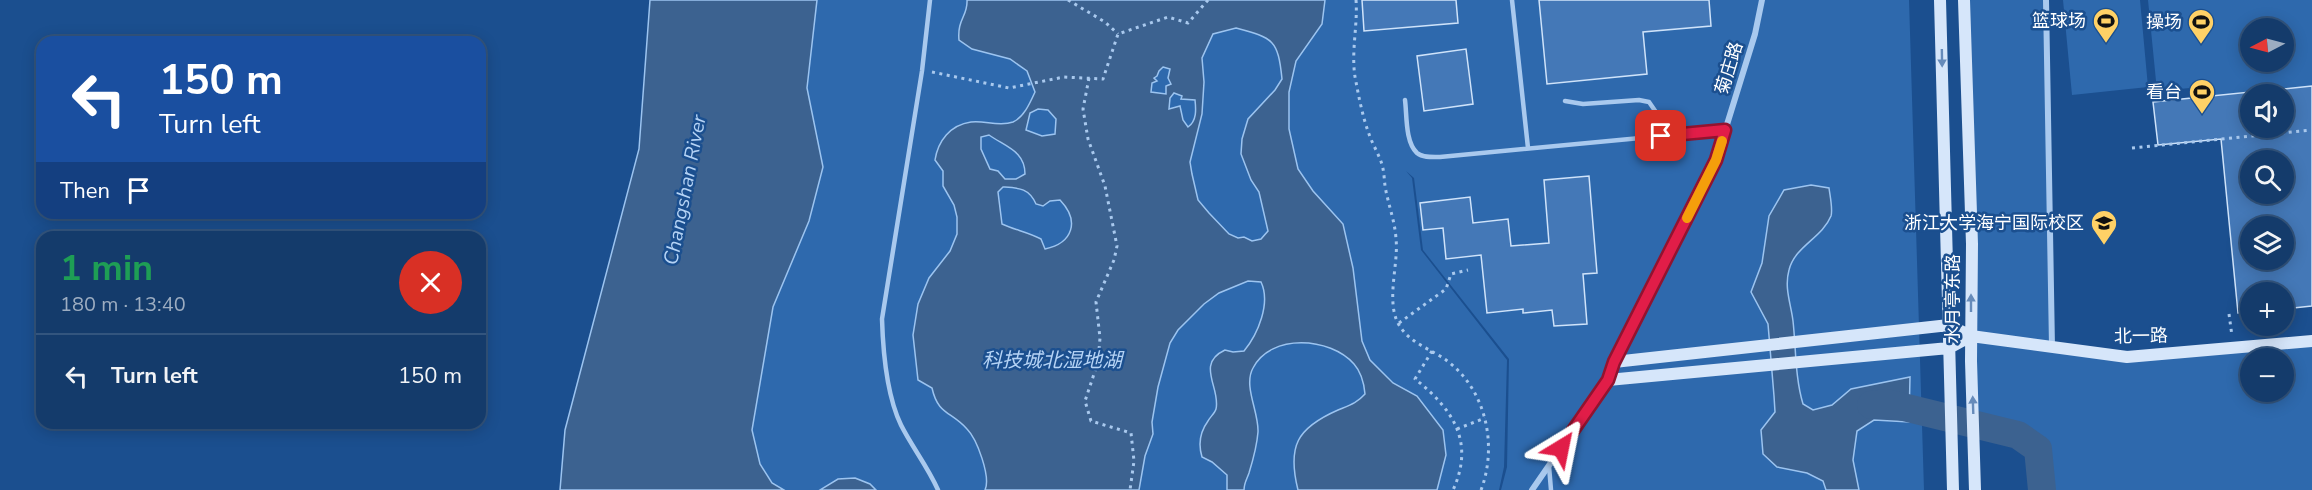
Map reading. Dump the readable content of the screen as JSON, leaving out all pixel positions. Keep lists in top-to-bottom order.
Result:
{
  "streets": {
    "street": ["菊庄路", "水月亭东路", "北一路"]
  },
  "crossings": [
    ["水月亭东路", "北一路"]
  ],
  "water": ["Changshan River", "科技城北湿地湖"],
  "places": {
    "sports": ["篮球场", "操场", "看台"],
    "school or university": ["浙江大学海宁国际校区"]
  },
  "north": "left",
  "page": {
    "map_buttons": ["+", "−"],
    "turn": ["150 m", "Turn left"],
    "then": "Then",
    "heading": ["1 min", "180 m · 13:40"],
    "list": [
      {
        "name": "Turn left",
        "value": "150 m"
      }
    ]
  }
}
